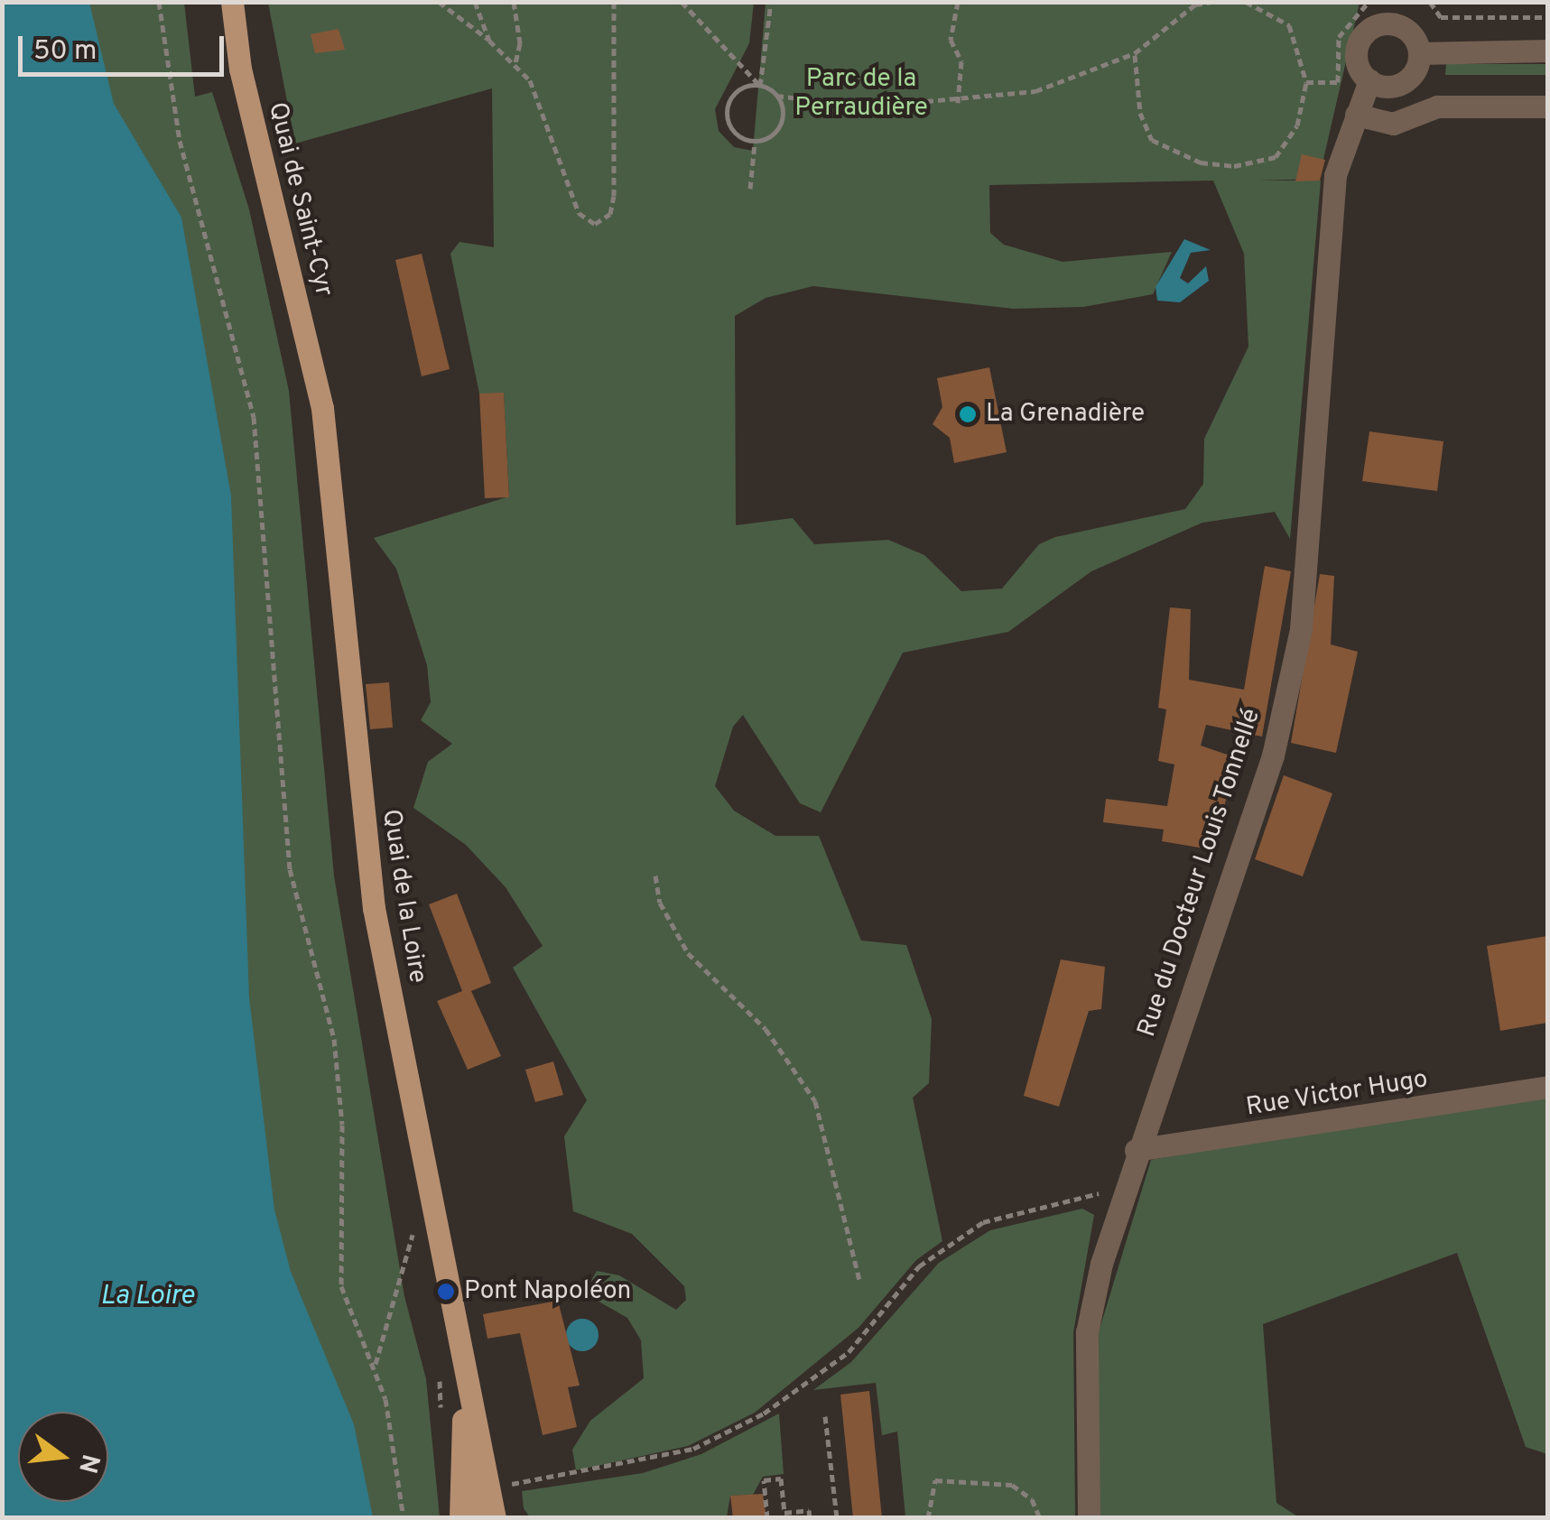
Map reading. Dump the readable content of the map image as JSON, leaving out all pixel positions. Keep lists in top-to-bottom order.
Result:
{
  "streets": {
    "main road": ["Quai de Saint-Cyr", "Quai de la Loire"],
    "street": ["Rue du Docteur Louis Tonnellé", "Rue Victor Hugo"]
  },
  "crossings": [
    ["Quai de Saint-Cyr", "Quai de la Loire"],
    ["Rue du Docteur Louis Tonnellé", "Rue Victor Hugo"]
  ],
  "water": ["La Loire"],
  "parks": ["Parc de la Perraudière"],
  "places": ["La Grenadière", "Pont Napoléon"],
  "scale_bar": "50 m",
  "north": "right"
}
